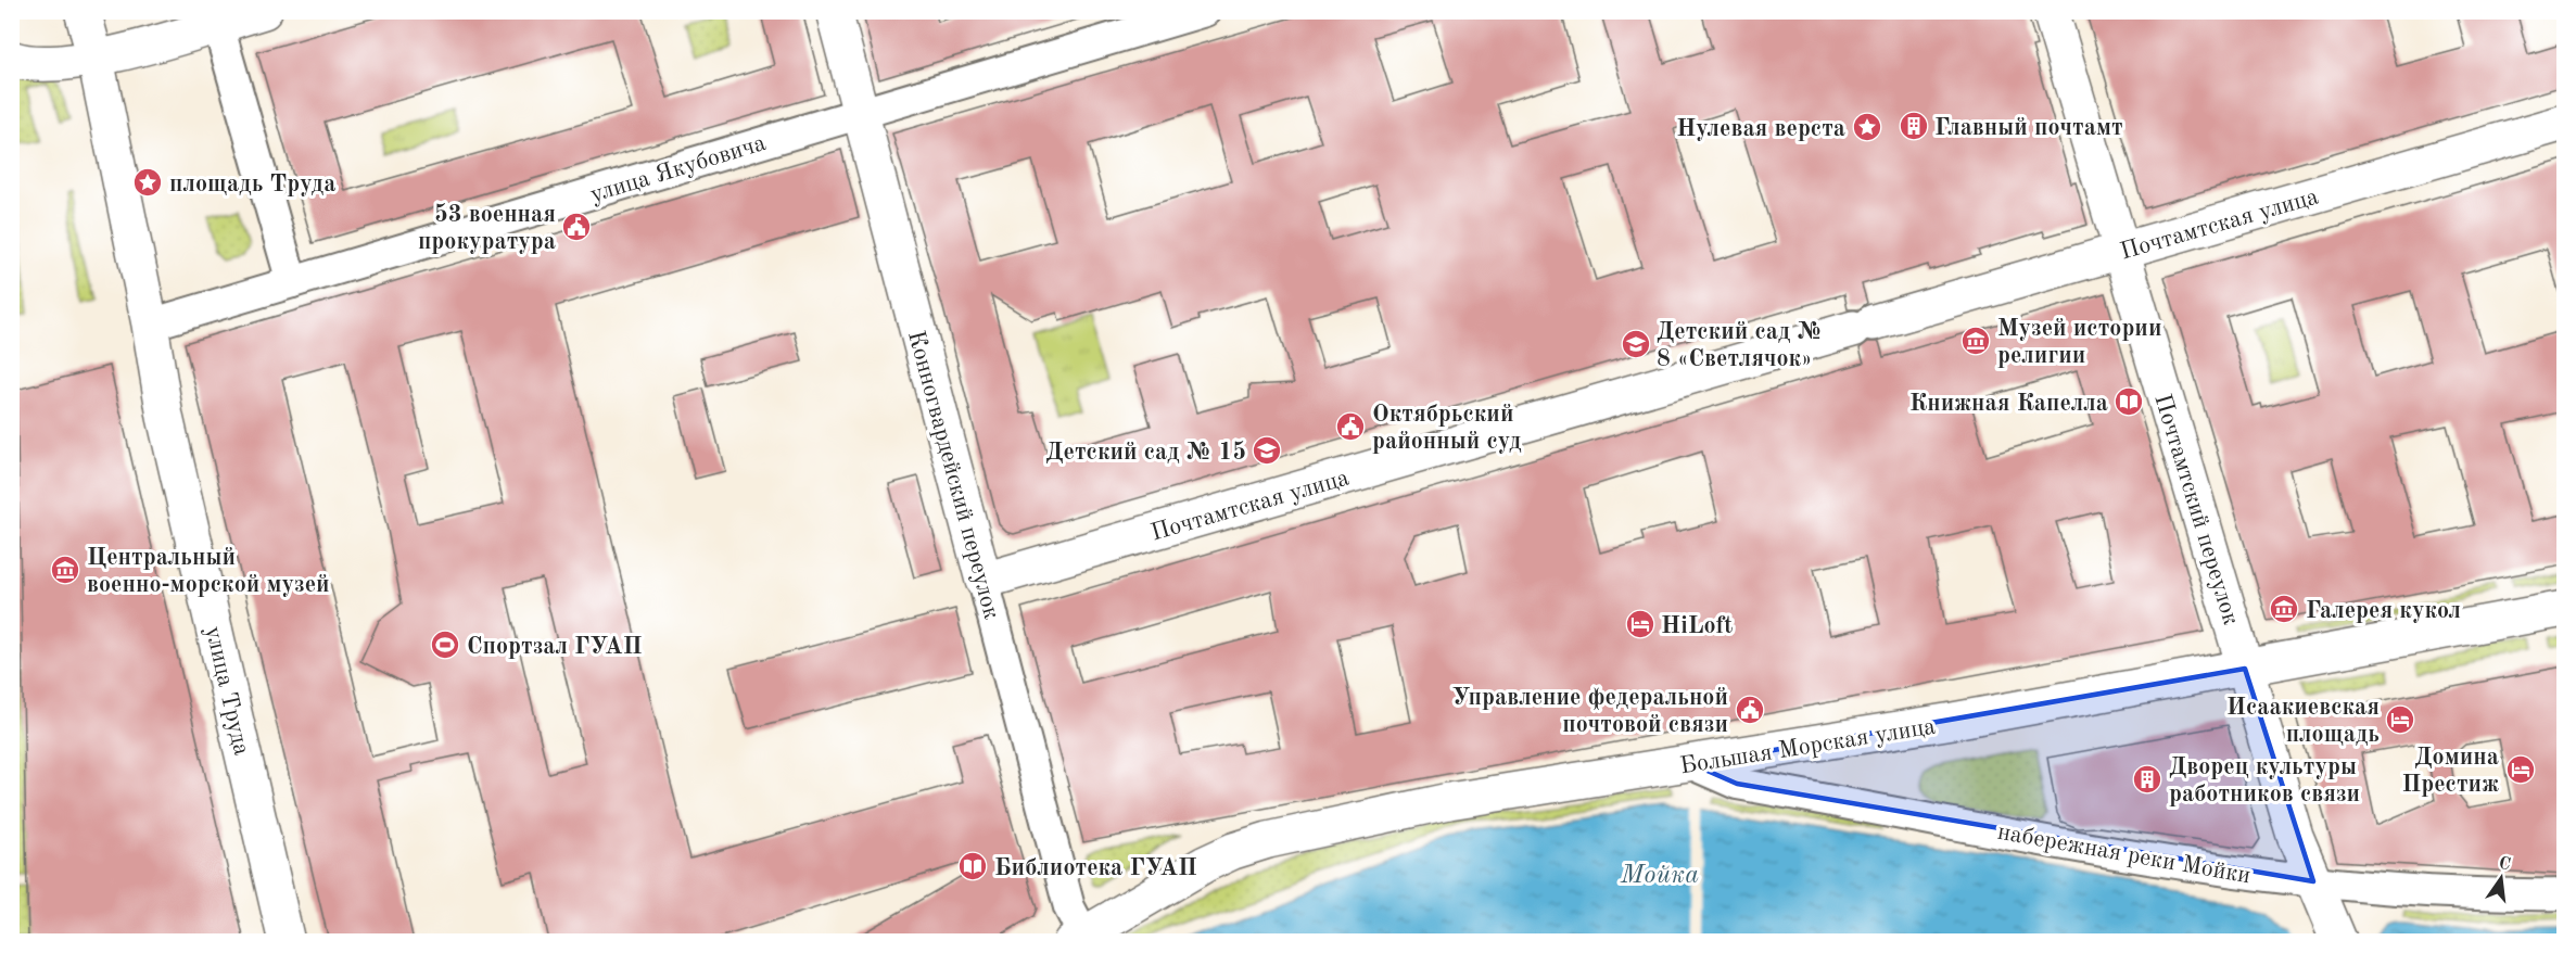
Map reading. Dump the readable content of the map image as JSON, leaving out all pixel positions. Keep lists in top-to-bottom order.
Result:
{
  "streets": {
    "street": [
      "улица Якубовича",
      "Почтамтская улица",
      "Конногвардейский переулок",
      "Почтамтский переулок",
      "улица Труда",
      "Большая Морская улица",
      "набережная реки Мойки"
    ]
  },
  "crossings": [
    ["улица Якубовича", "Конногвардейский переулок"],
    ["улица Якубовича", "улица Труда"],
    ["Почтамтская улица", "Конногвардейский переулок"],
    ["Почтамтская улица", "Почтамтский переулок"],
    ["Конногвардейский переулок", "Большая Морская улица"],
    ["Почтамтский переулок", "Большая Морская улица"],
    ["Почтамтский переулок", "набережная реки Мойки"],
    ["Большая Морская улица", "набережная реки Мойки"]
  ],
  "water": ["Мойка"],
  "places": {
    "building": ["Главный почтамт", "Дворец культуры работников связи"],
    "place": ["Нулевая верста", "площадь Труда"],
    "public building": ["53 военная прокуратура", "Октябрьский районный суд", "Управление федеральной почтовой связи"],
    "museum": ["Музей истории религии", "Центральный военно-морской музей", "Галерея кукол"],
    "school or university": ["Детский сад № 8 «Светлячок»", "Детский сад № 15"],
    "library": ["Книжная Капелла", "Библиотека ГУАП"],
    "hotel": ["HiLoft", "Исаакиевская площадь", "Домина Престиж"],
    "sports": ["Спортзал ГУАП"]
  },
  "north": "top"
}
